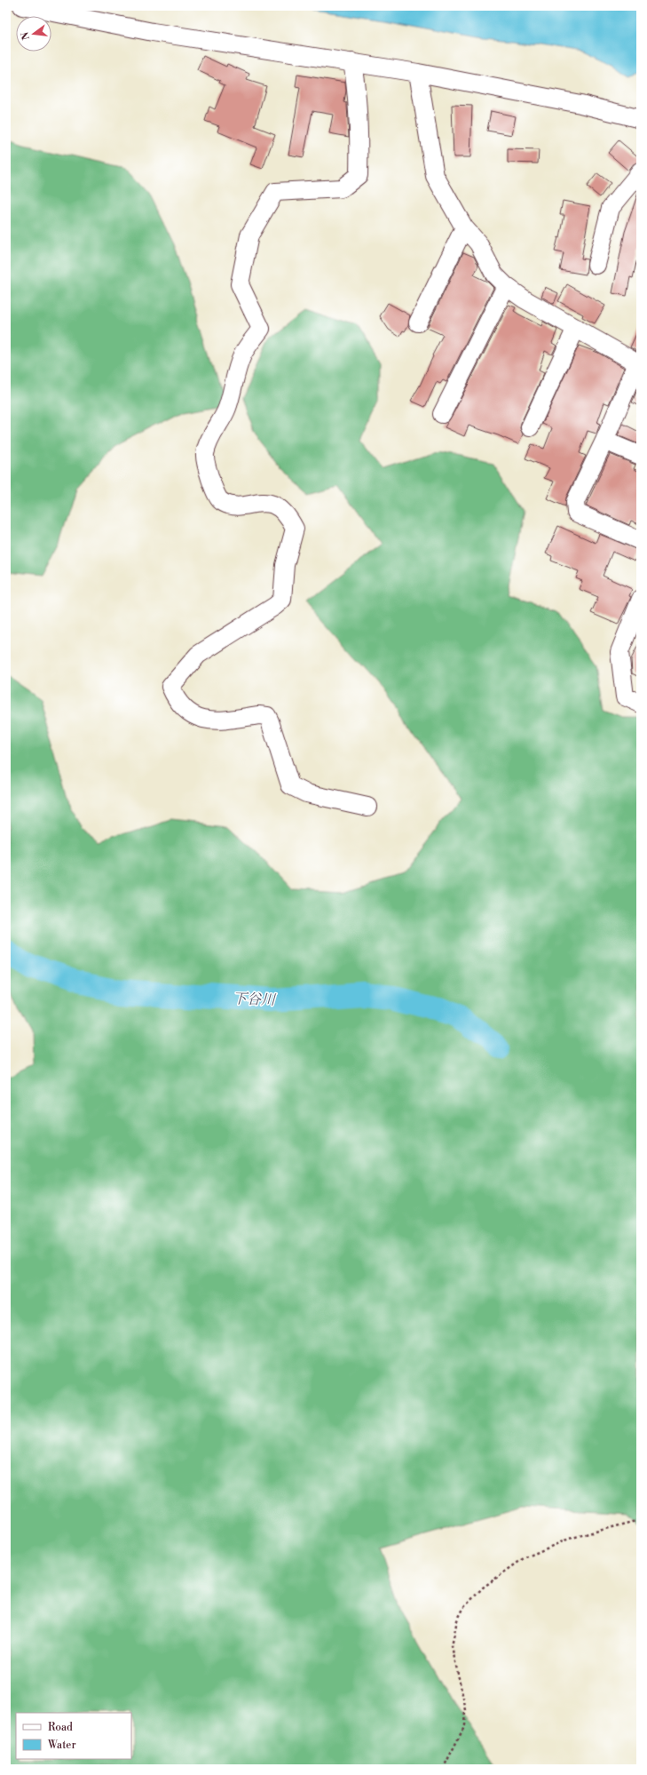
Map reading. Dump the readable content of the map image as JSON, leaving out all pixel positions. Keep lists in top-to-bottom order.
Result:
{
  "water": ["下谷川"],
  "legend": ["Road", "Water"],
  "north": "left"
}
